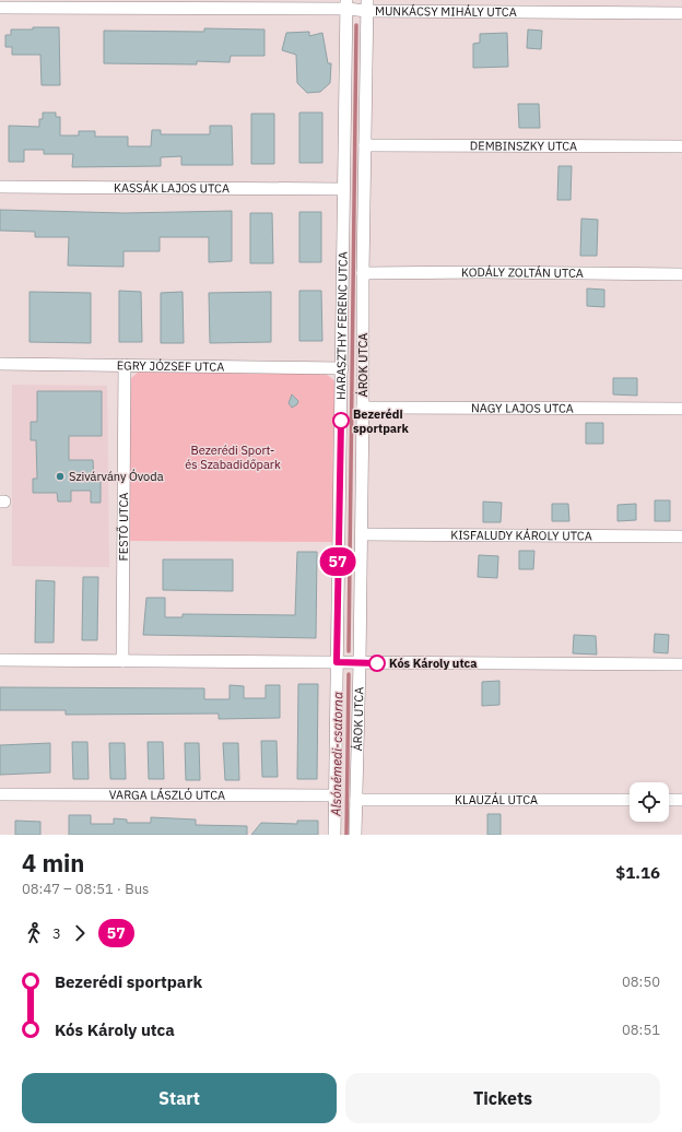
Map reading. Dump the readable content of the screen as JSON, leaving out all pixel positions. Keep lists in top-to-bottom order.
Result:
{
  "streets": {
    "street": [
      "MUNKÁCSY MIHÁLY UTCA",
      "DEMBINSZKY UTCA",
      "KASSÁK LAJOS UTCA",
      "KODÁLY ZOLTÁN UTCA",
      "HARASZTHY FERENC UTCA",
      "ÁROK UTCA",
      "EGRY JÓZSEF UTCA",
      "NAGY LAJOS UTCA",
      "FESTŐ UTCA",
      "KISFALUDY KÁROLY UTCA",
      "VARGA LÁSZLÓ UTCA",
      "KLAUZÁL UTCA"
    ]
  },
  "crossings": [
    ["MUNKÁCSY MIHÁLY UTCA", "HARASZTHY FERENC UTCA"],
    ["MUNKÁCSY MIHÁLY UTCA", "ÁROK UTCA"],
    ["DEMBINSZKY UTCA", "ÁROK UTCA"],
    ["KASSÁK LAJOS UTCA", "HARASZTHY FERENC UTCA"],
    ["KODÁLY ZOLTÁN UTCA", "ÁROK UTCA"],
    ["HARASZTHY FERENC UTCA", "EGRY JÓZSEF UTCA"],
    ["HARASZTHY FERENC UTCA", "VARGA LÁSZLÓ UTCA"],
    ["ÁROK UTCA", "NAGY LAJOS UTCA"],
    ["ÁROK UTCA", "KISFALUDY KÁROLY UTCA"],
    ["ÁROK UTCA", "KLAUZÁL UTCA"],
    ["EGRY JÓZSEF UTCA", "FESTŐ UTCA"]
  ],
  "water": ["Alsónémedi-csatorna"],
  "parks": ["Bezerédi Sport- és Szabadidőpark"],
  "places": ["Bezerédi sportpark", "Szivárvány Óvoda", "Kós Károly utca"],
  "lines": ["bus line 57"],
  "page": {
    "on_map": "57",
    "heading": ["4 min", "08:47 – 08:51 · Bus", "$1.16"],
    "legs": ["3", "57"],
    "list": [
      {
        "name": "Bezerédi sportpark",
        "value": "08:50"
      },
      {
        "name": "Kós Károly utca",
        "value": "08:51"
      }
    ],
    "buttons": ["Start", "Tickets"]
  }
}
